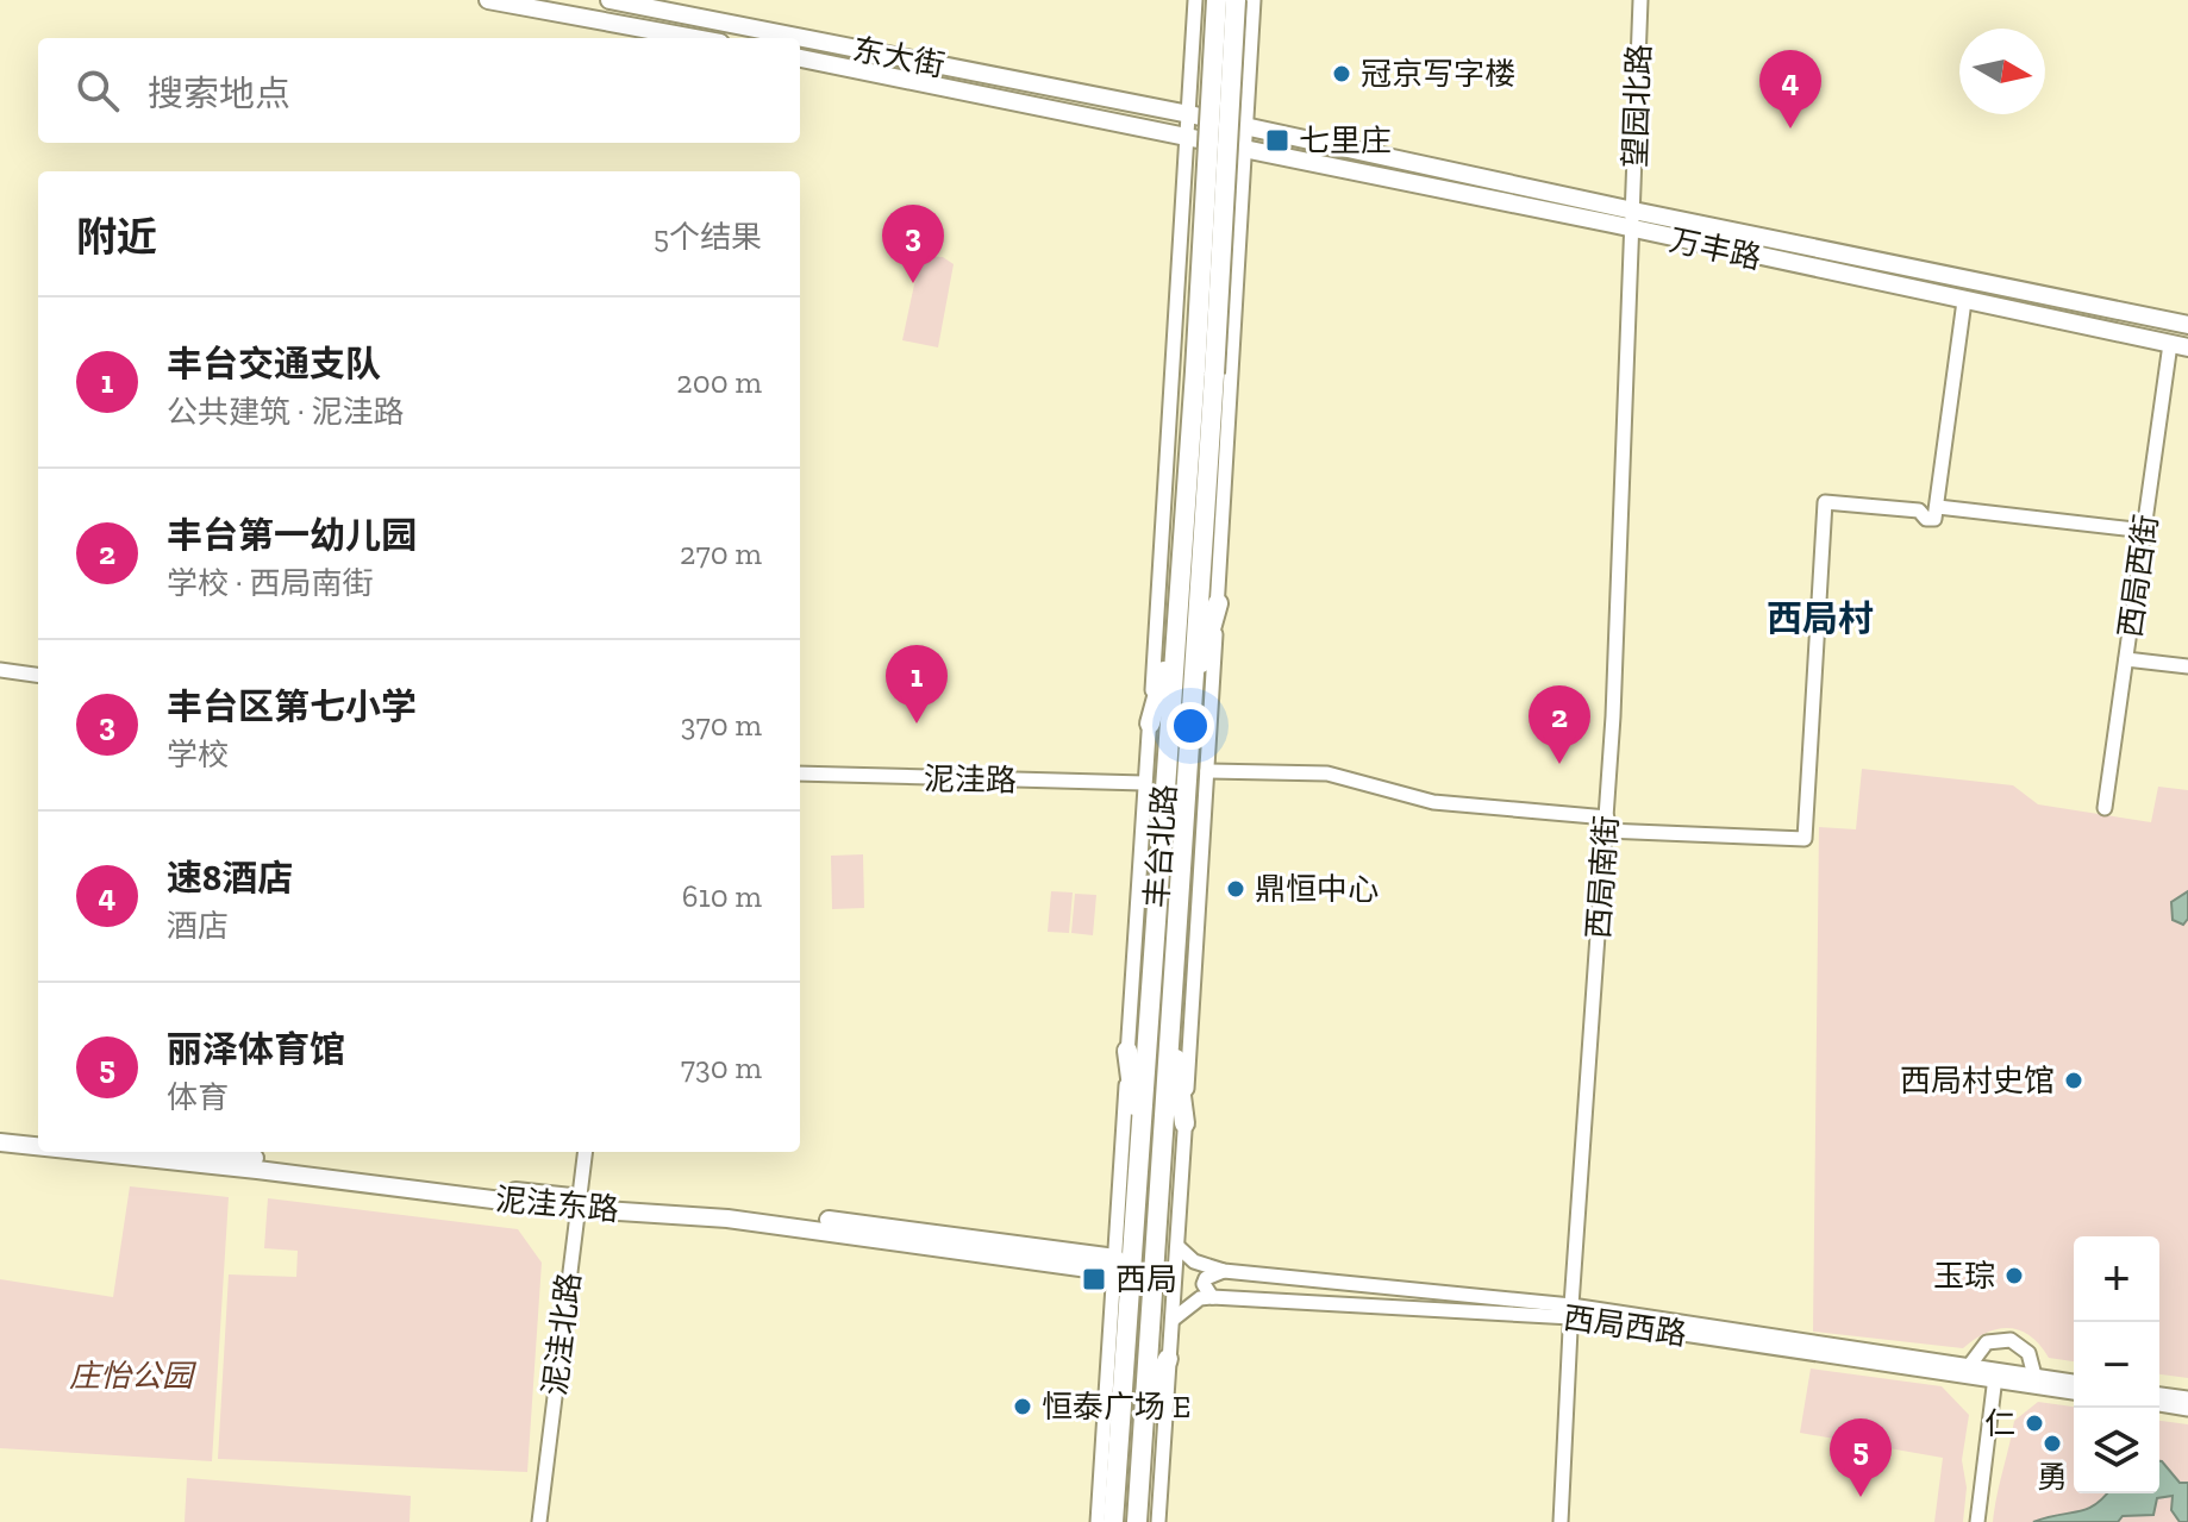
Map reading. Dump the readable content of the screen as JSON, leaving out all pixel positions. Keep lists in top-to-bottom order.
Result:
{
  "streets": {
    "highway": ["丰台北路"],
    "main road": ["东大街", "万丰路", "泥洼东路"],
    "street": [
      "望园北路",
      "西局西街",
      "泥洼路",
      "西局南街",
      "西局西路",
      "泥洼北路"
    ]
  },
  "crossings": [
    ["东大街", "万丰路"],
    ["东大街", "丰台北路"],
    ["望园北路", "万丰路"],
    ["望园北路", "西局南街"],
    ["万丰路", "西局西街"],
    ["万丰路", "丰台北路"],
    ["万丰路", "西局南街"],
    ["泥洼路", "丰台北路"],
    ["丰台北路", "泥洼东路"],
    ["丰台北路", "西局西路"],
    ["西局南街", "西局西路"],
    ["泥洼东路", "泥洼北路"]
  ],
  "districts": ["西局村"],
  "parks": ["庄怡公园"],
  "places": {
    "other": [
      "冠京写字楼",
      "鼎恒中心",
      "西局村史馆",
      "玉琮",
      "恒泰广场 E",
      "仁",
      "勇"
    ],
    "transit": ["七里庄", "西局"]
  },
  "north": "right",
  "page": {
    "search": "搜索地点",
    "pins": [
      "4",
      "3",
      "1",
      "2",
      "5"
    ],
    "heading": ["附近", "5个结果"],
    "list": [
      {
        "mark": "1",
        "name": "丰台交通支队",
        "note": "公共建筑 · 泥洼路",
        "value": "200 m"
      },
      {
        "mark": "2",
        "name": "丰台第一幼儿园",
        "note": "学校 · 西局南街",
        "value": "270 m"
      },
      {
        "mark": "3",
        "name": "丰台区第七小学",
        "note": "学校",
        "value": "370 m"
      },
      {
        "mark": "4",
        "name": "速8酒店",
        "note": "酒店",
        "value": "610 m"
      },
      {
        "mark": "5",
        "name": "丽泽体育馆",
        "note": "体育",
        "value": "730 m"
      }
    ],
    "map_buttons": ["+", "−"]
  }
}
